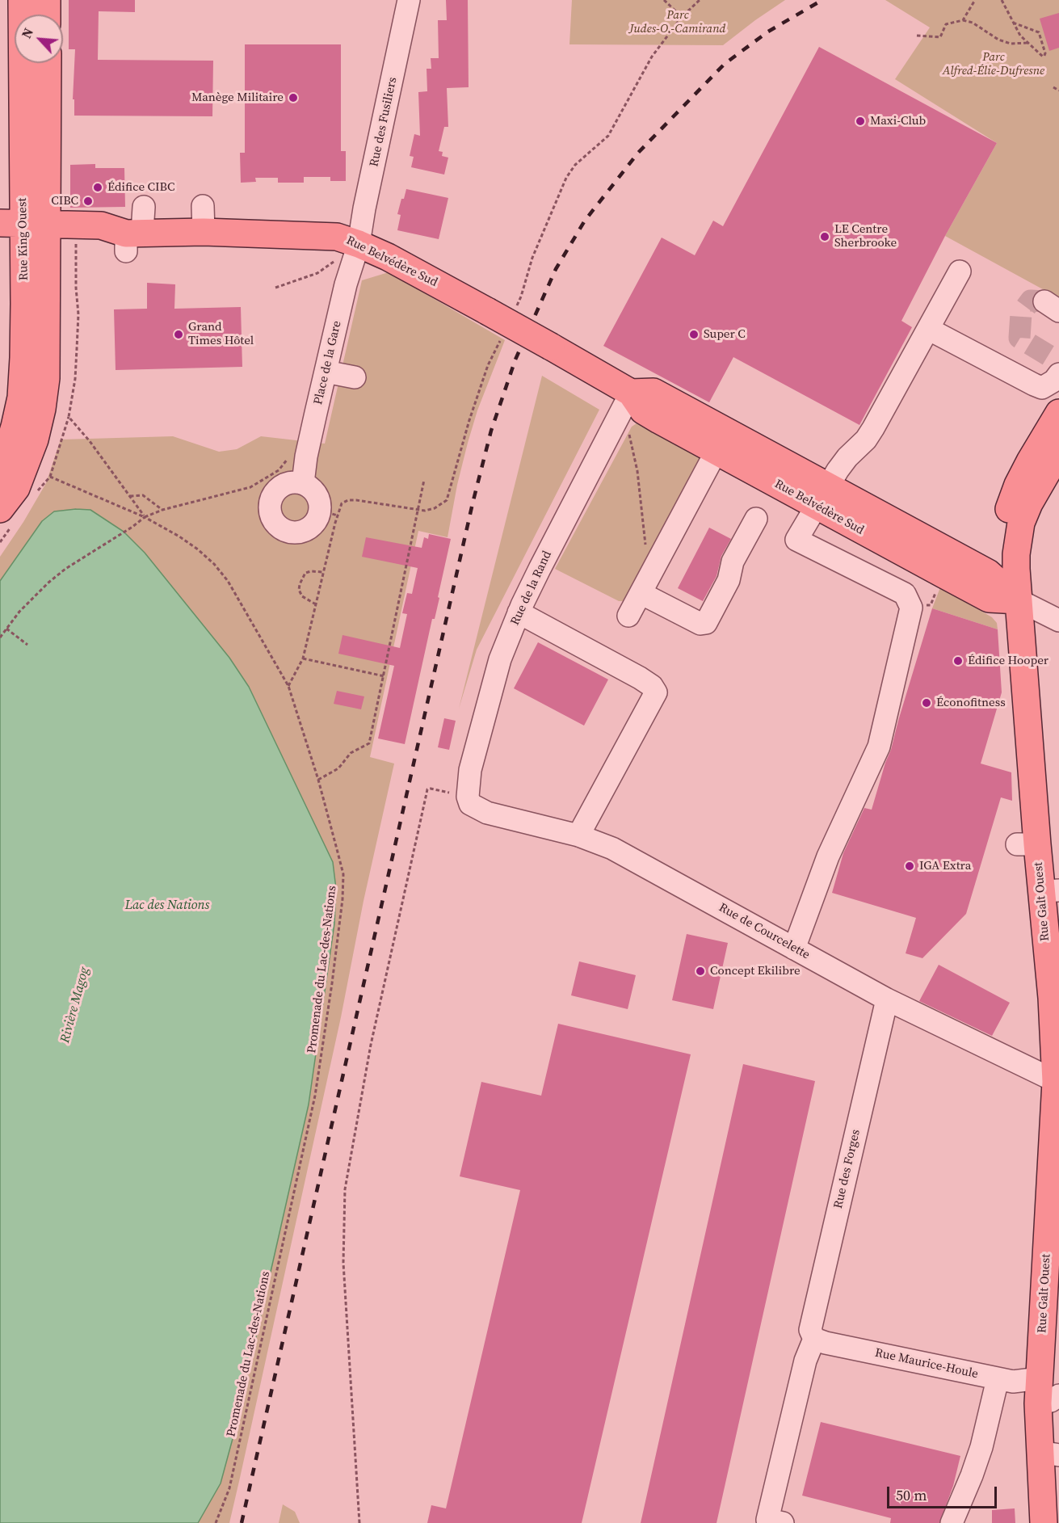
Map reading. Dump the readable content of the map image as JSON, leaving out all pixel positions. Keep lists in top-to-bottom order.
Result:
{
  "streets": {
    "main road": ["Rue King Ouest", "Rue Belvédère Sud", "Rue Galt Ouest"],
    "street": [
      "Rue des Fusiliers",
      "Place de la Gare",
      "Rue de la Rand",
      "Rue de Courcelette",
      "Rue des Forges",
      "Rue Maurice-Houle"
    ],
    "path": ["Promenade du Lac-des-Nations"]
  },
  "crossings": [
    ["Rue des Fusiliers", "Rue Belvédère Sud"],
    ["Rue des Fusiliers", "Place de la Gare"],
    ["Rue King Ouest", "Rue Belvédère Sud"],
    ["Rue Belvédère Sud", "Place de la Gare"],
    ["Rue Belvédère Sud", "Rue de la Rand"],
    ["Rue Belvédère Sud", "Rue Galt Ouest"],
    ["Rue de la Rand", "Rue de Courcelette"],
    ["Rue Galt Ouest", "Rue de Courcelette"],
    ["Rue Galt Ouest", "Rue Maurice-Houle"],
    ["Rue de Courcelette", "Rue des Forges"],
    ["Rue des Forges", "Rue Maurice-Houle"]
  ],
  "water": ["Lac des Nations", "Rivière Magog"],
  "parks": ["Parc Judes-O.-Camirand", "Parc Alfred-Élie-Dufresne"],
  "places": [
    "Manège Militaire",
    "Maxi-Club",
    "Édifice CIBC",
    "CIBC",
    "LE Centre Sherbrooke",
    "Grand Times Hôtel",
    "Super C",
    "Édifice Hooper",
    "Éconofitness",
    "IGA Extra",
    "Concept Ekilibre"
  ],
  "scale_bar": "50 m",
  "north": "top left"
}
